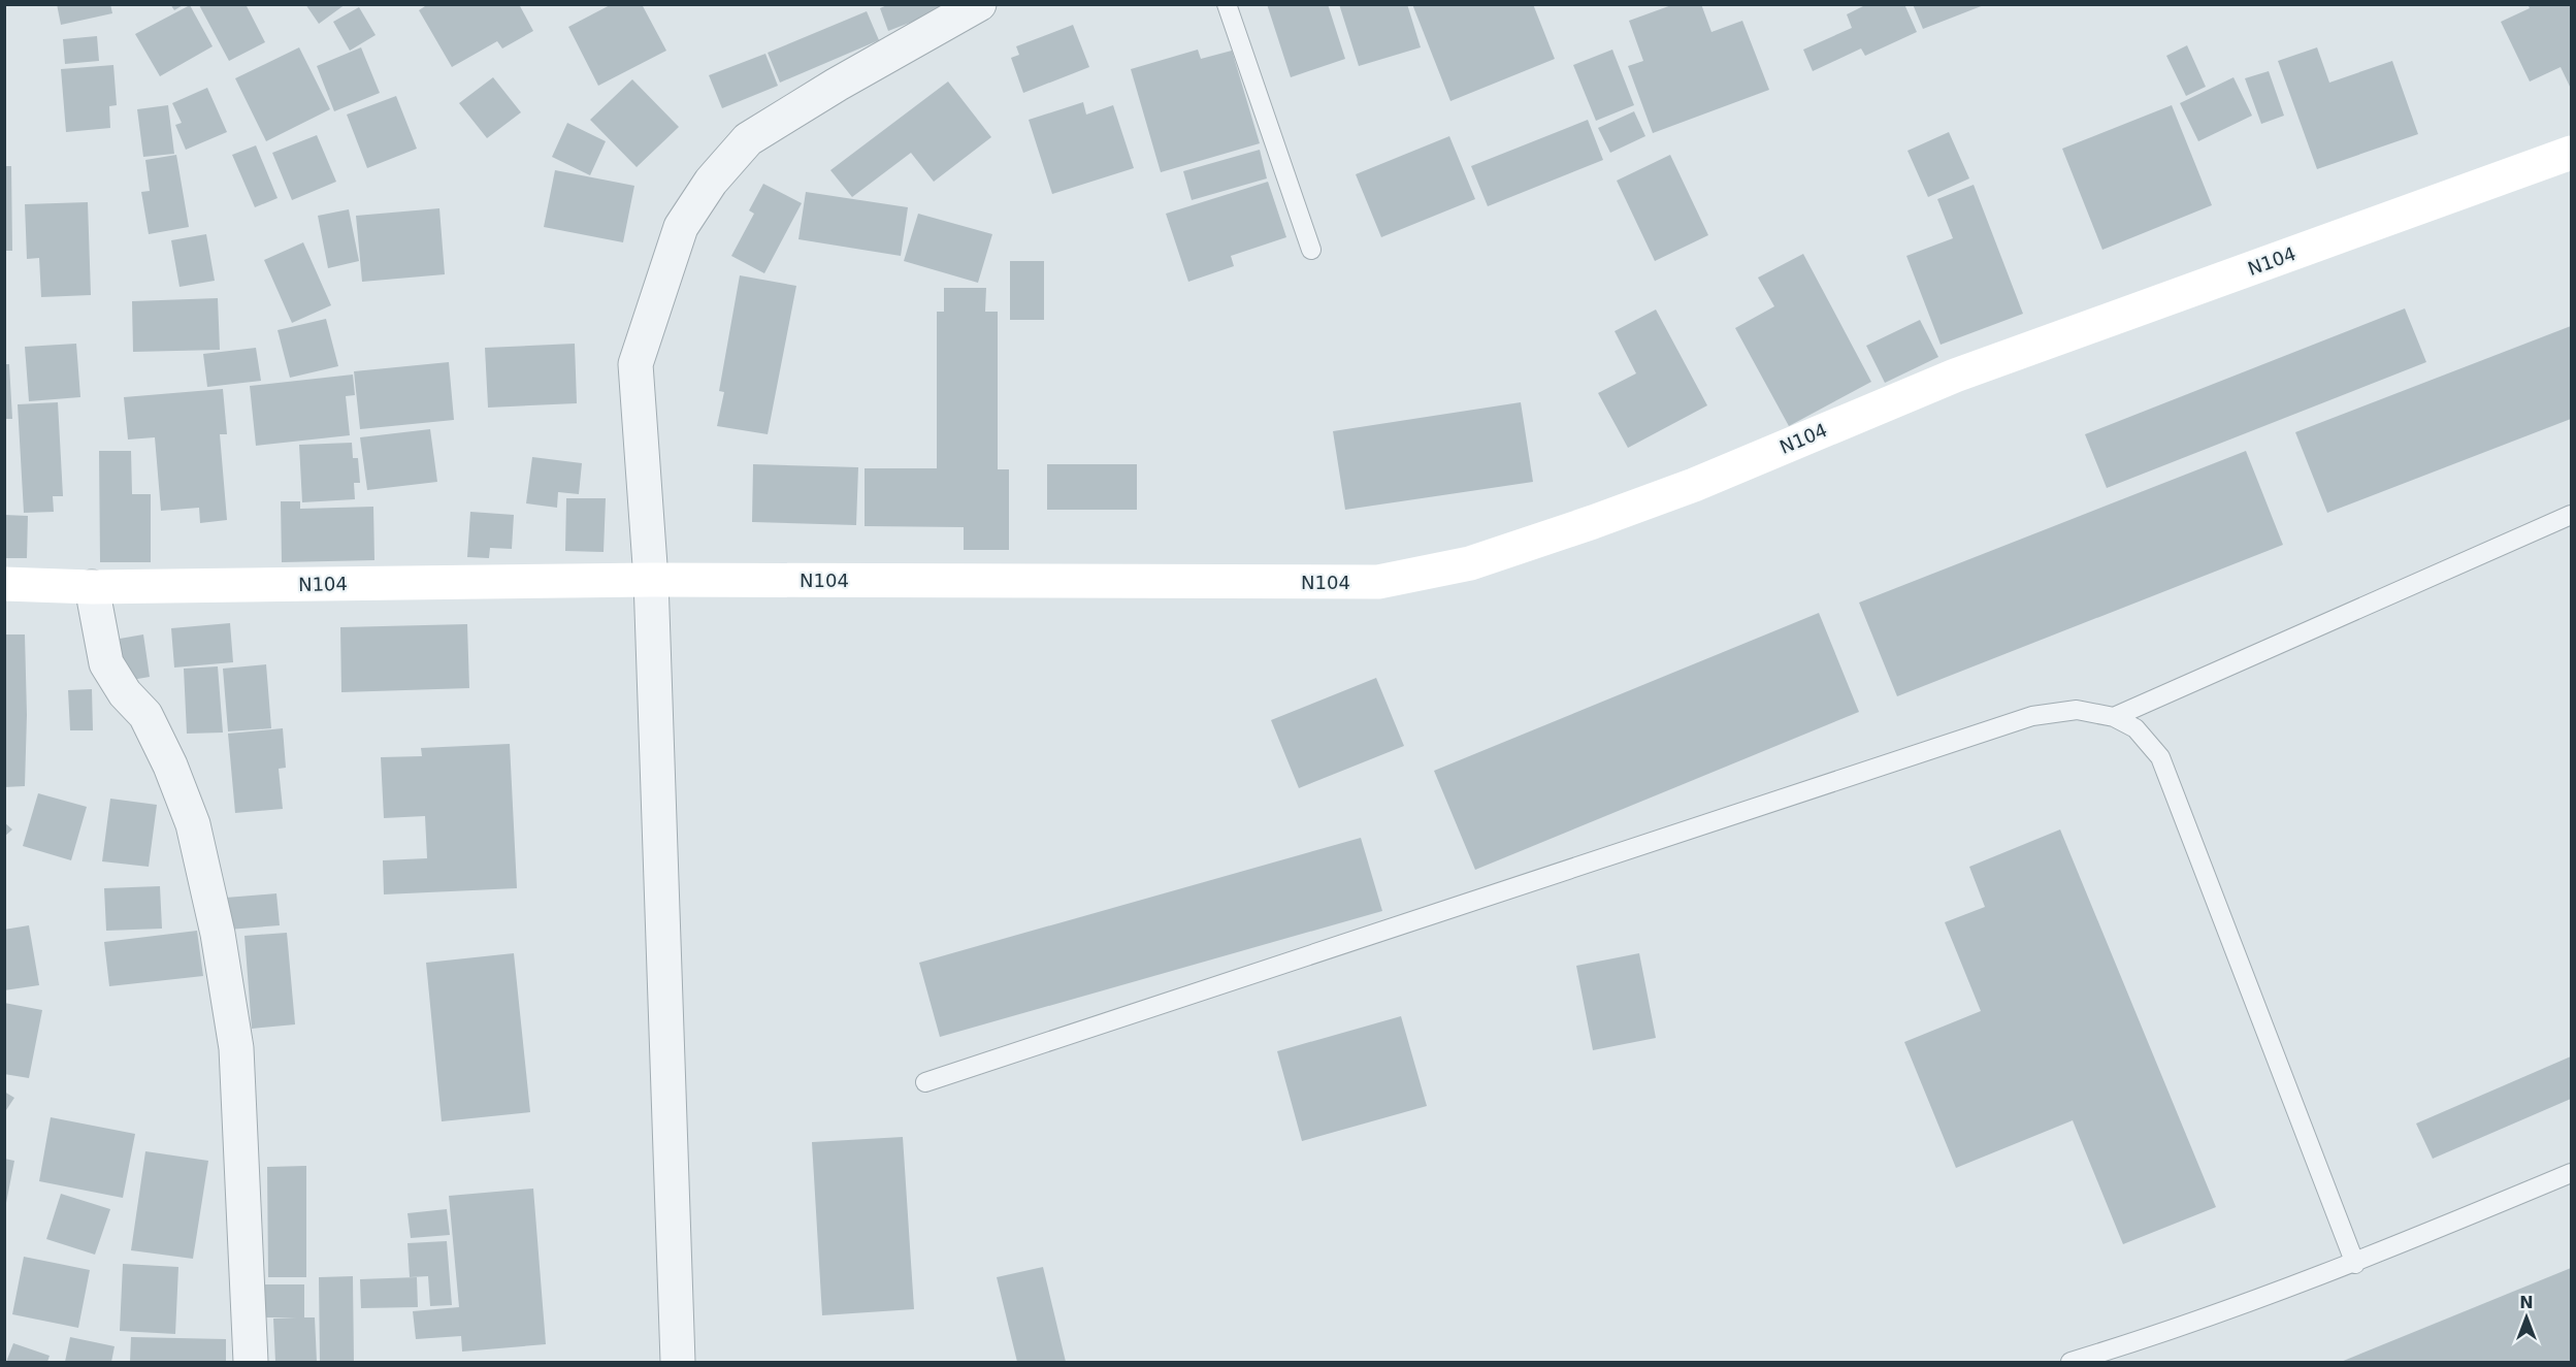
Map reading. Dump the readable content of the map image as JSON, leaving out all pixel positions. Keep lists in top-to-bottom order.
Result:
{
  "streets": {
    "street": ["N104"]
  },
  "north": "top"
}
